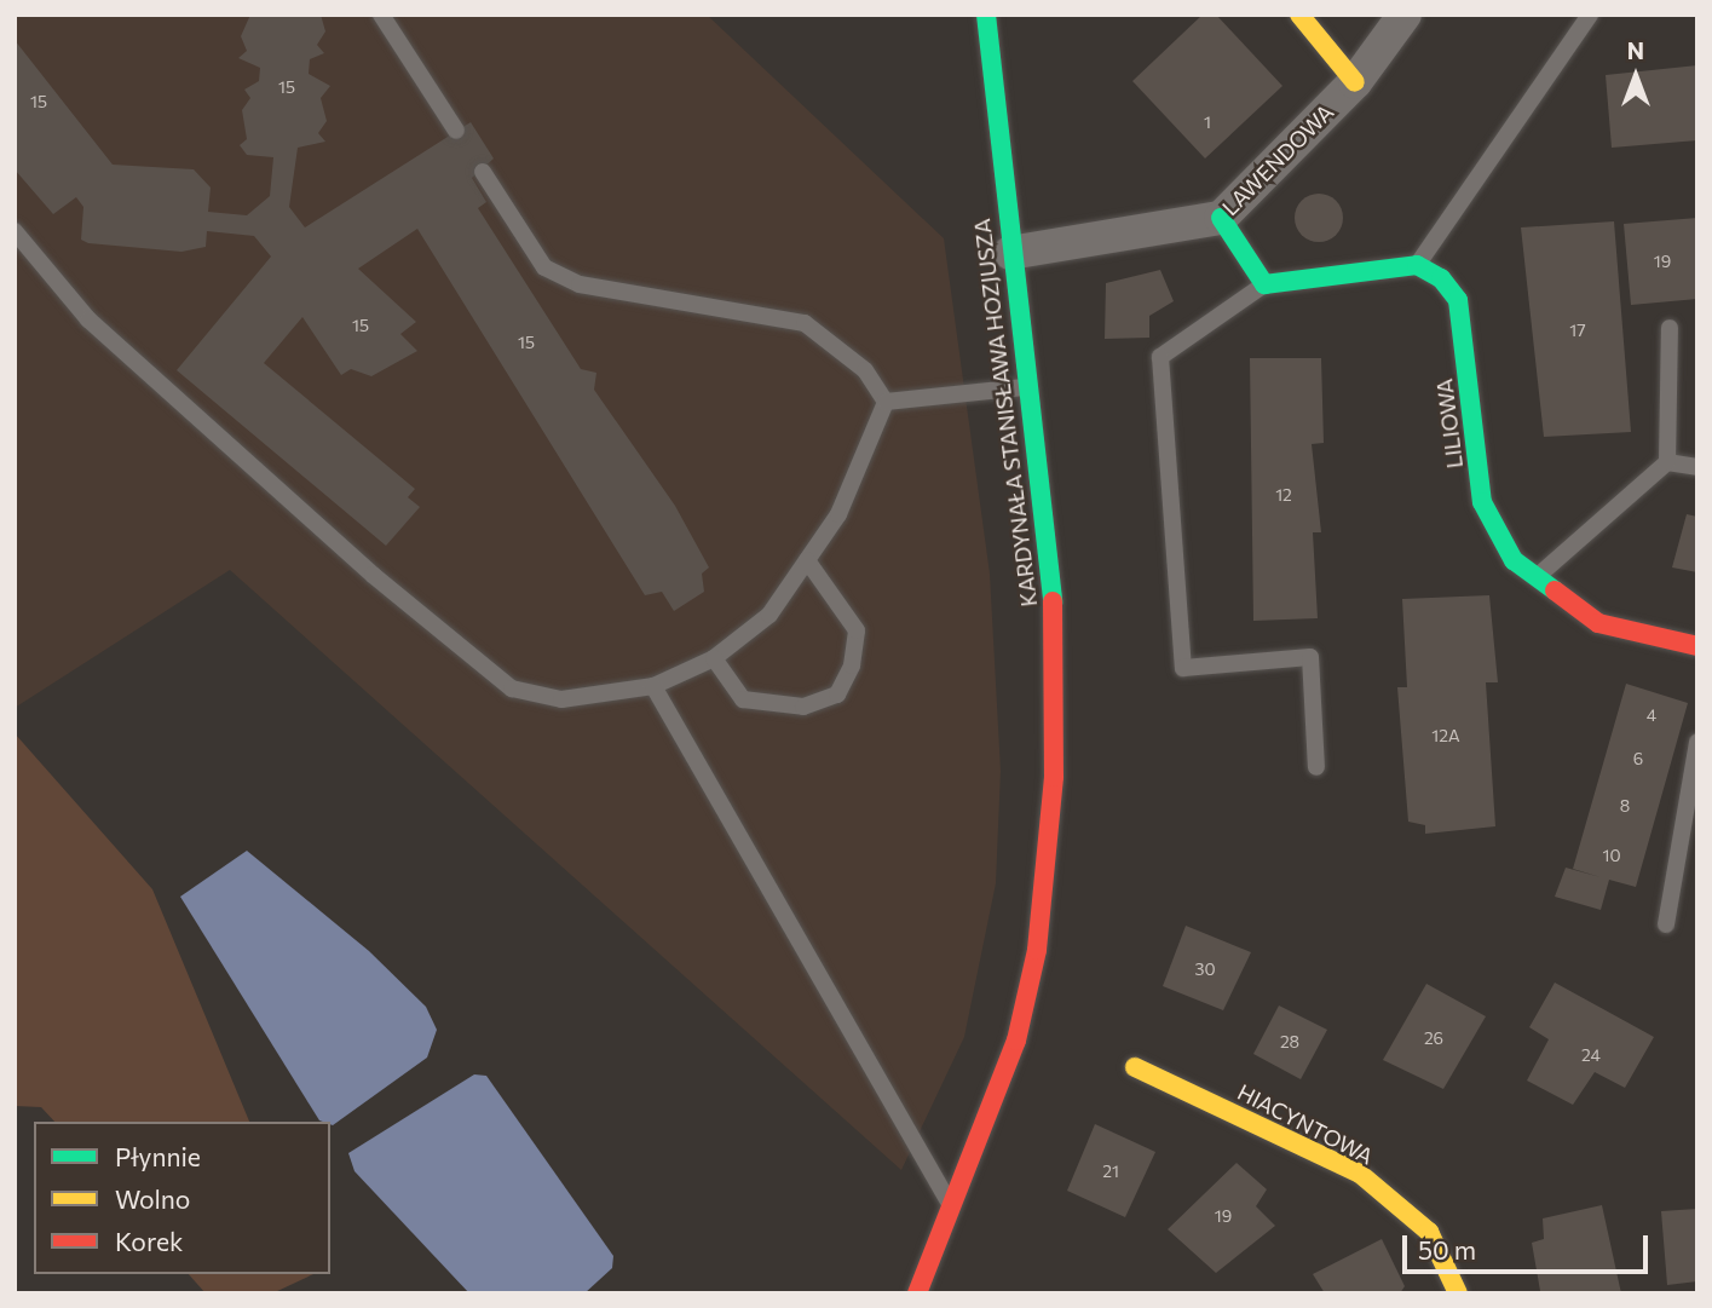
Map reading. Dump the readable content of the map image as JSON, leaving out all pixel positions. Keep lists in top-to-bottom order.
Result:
{
  "streets": {
    "street": [
      "LAWENDOWA",
      "KARDYNAŁA STANISŁAWA HOZJUSZA",
      "LILIOWA",
      "HIACYNTOWA"
    ]
  },
  "crossings": [
    ["LAWENDOWA", "KARDYNAŁA STANISŁAWA HOZJUSZA"]
  ],
  "house_numbers": [
    "15",
    "15",
    "1",
    "19",
    "15",
    "17",
    "15",
    "12",
    "4",
    "12A",
    "6",
    "8",
    "10",
    "30",
    "26",
    "28",
    "24",
    "21",
    "19"
  ],
  "legend": ["Płynnie", "Wolno", "Korek"],
  "scale_bar": "50 m",
  "north": "top"
}
